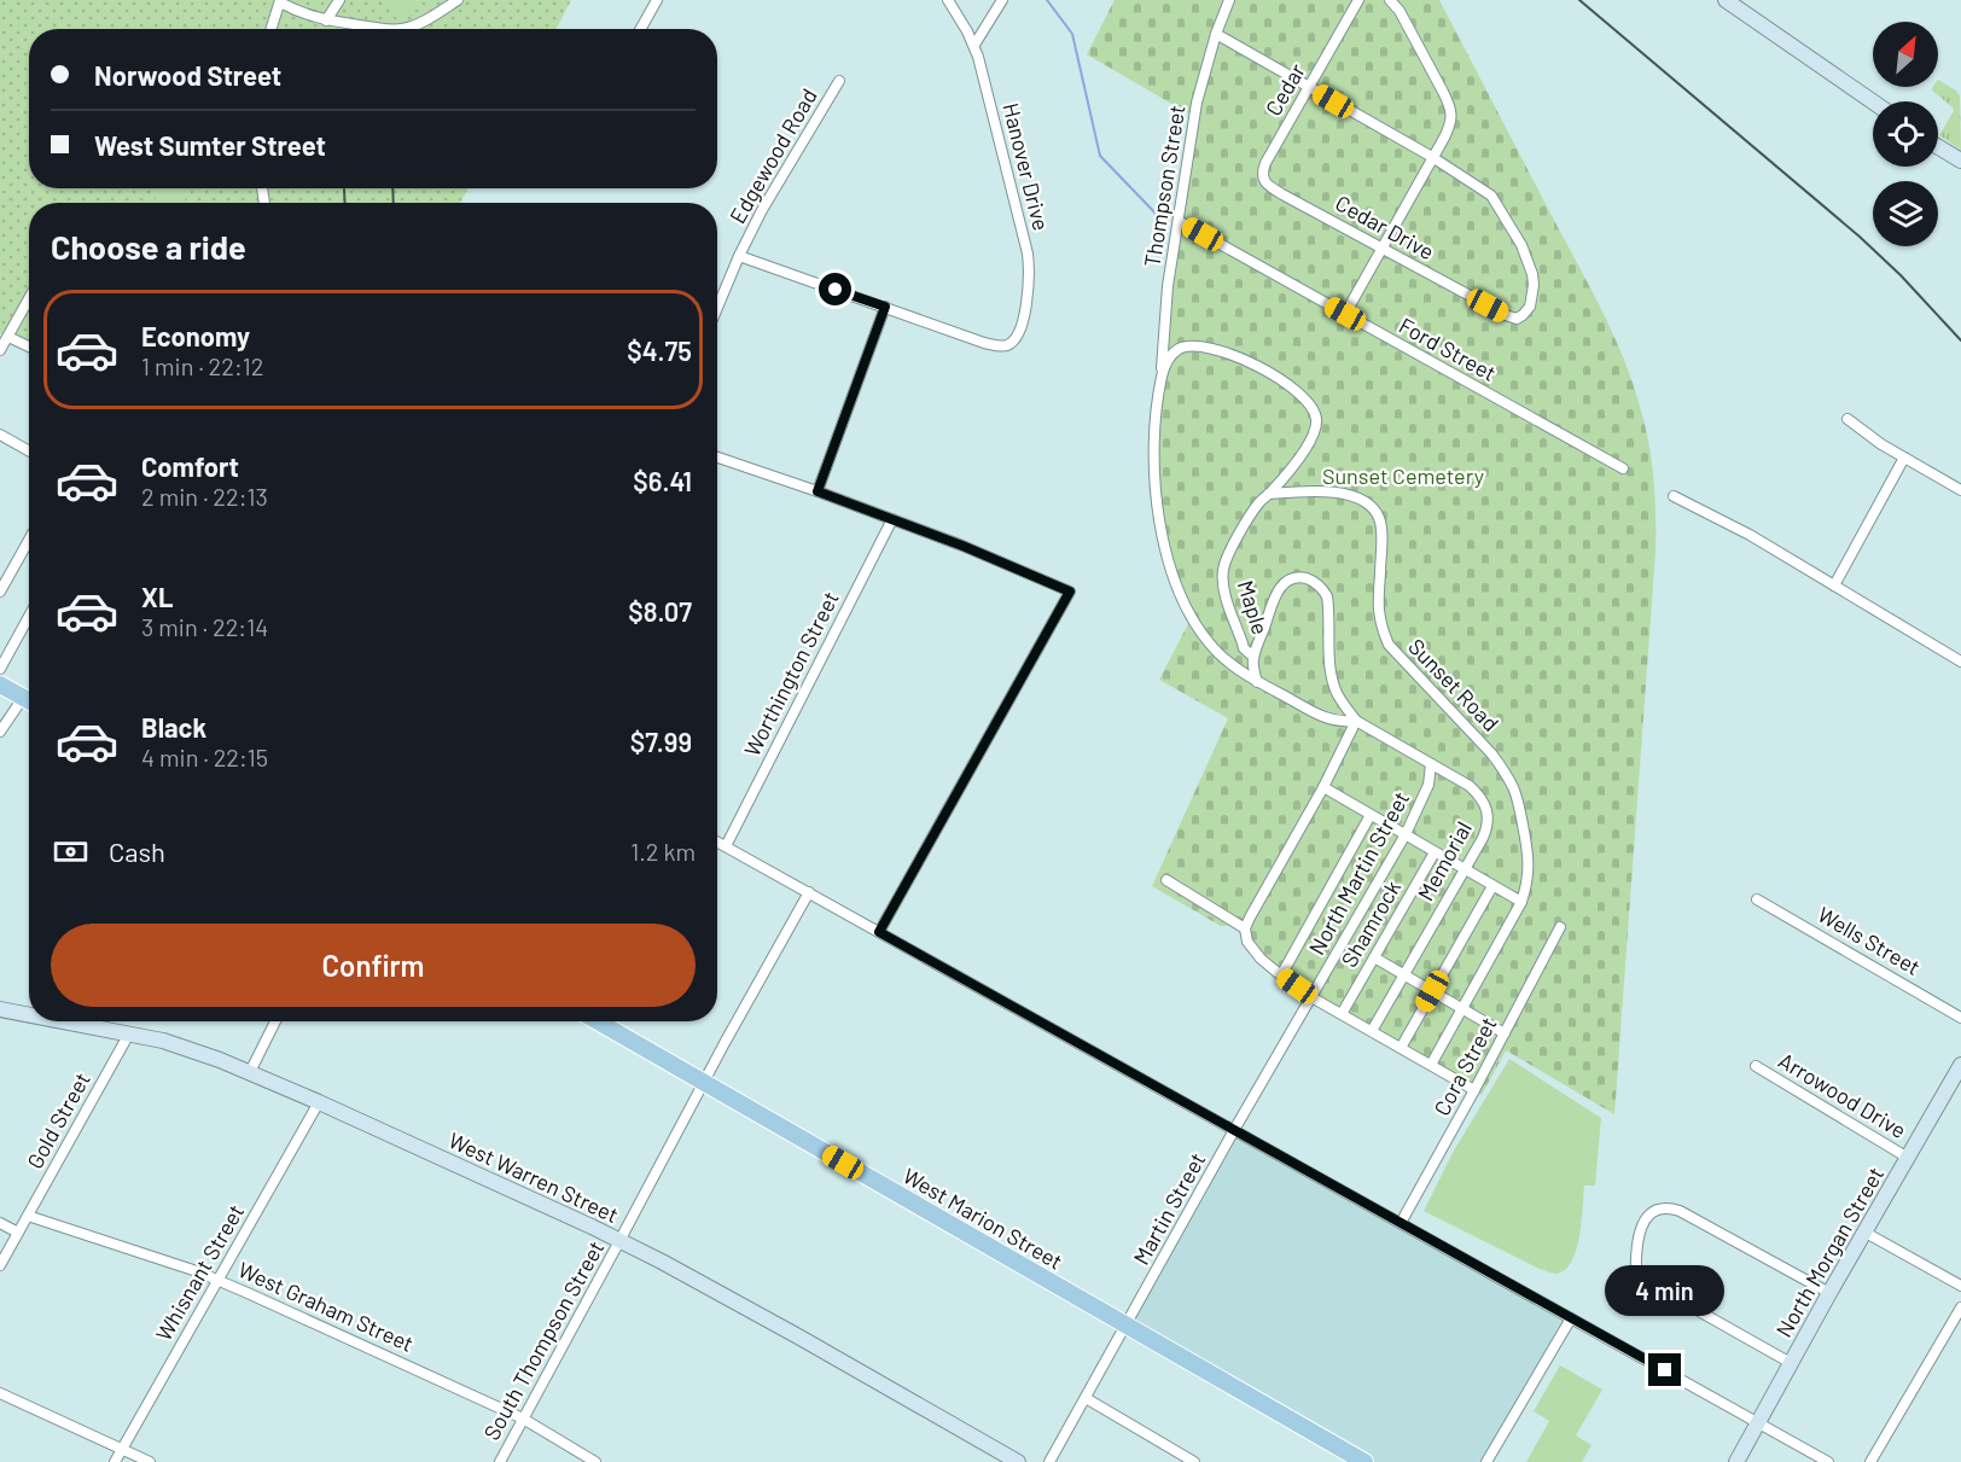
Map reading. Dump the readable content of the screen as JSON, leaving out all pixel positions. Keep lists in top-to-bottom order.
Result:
{
  "streets": {
    "main road": ["West Warren Street", "West Marion Street", "North Morgan Street"],
    "street": [
      "Cedar",
      "Edgewood Road",
      "Hanover Drive",
      "Thompson Street",
      "Cedar Drive",
      "Ford Street",
      "Maple",
      "Worthington Street",
      "Sunset Road",
      "Memorial",
      "North Martin Street",
      "Shamrock",
      "Wells Street",
      "Cora Street",
      "Arrowood Drive",
      "Gold Street",
      "Martin Street",
      "Whisnant Street",
      "West Graham Street",
      "South Thompson Street"
    ]
  },
  "crossings": [
    ["Cedar", "Cedar Drive"],
    ["Thompson Street", "Ford Street"],
    ["Thompson Street", "Maple"],
    ["Thompson Street", "Sunset Road"],
    ["Thompson Street", "Memorial"],
    ["Maple", "Sunset Road"],
    ["Memorial", "North Martin Street"],
    ["North Martin Street", "Martin Street"],
    ["Arrowood Drive", "North Morgan Street"],
    ["Gold Street", "West Warren Street"],
    ["Gold Street", "West Graham Street"],
    ["West Warren Street", "Whisnant Street"],
    ["West Warren Street", "South Thompson Street"],
    ["Martin Street", "West Marion Street"],
    ["West Marion Street", "South Thompson Street"],
    ["Whisnant Street", "West Graham Street"],
    ["West Graham Street", "South Thompson Street"]
  ],
  "parks": ["Sunset Cemetery"],
  "north": "top right",
  "page": {
    "banner": ["Norwood Street", "West Sumter Street"],
    "heading": "Choose a ride",
    "list": [
      {
        "name": "Economy",
        "note": "1 min · 22:12",
        "value": "$4.75"
      },
      {
        "name": "Comfort",
        "note": "2 min · 22:13",
        "value": "$6.41"
      },
      {
        "name": "XL",
        "note": "3 min · 22:14",
        "value": "$8.07"
      },
      {
        "name": "Black",
        "note": "4 min · 22:15",
        "value": "$7.99"
      }
    ],
    "pay": ["Cash", "1.2 km"],
    "buttons": "Confirm",
    "bubble": "4 min"
  }
}
